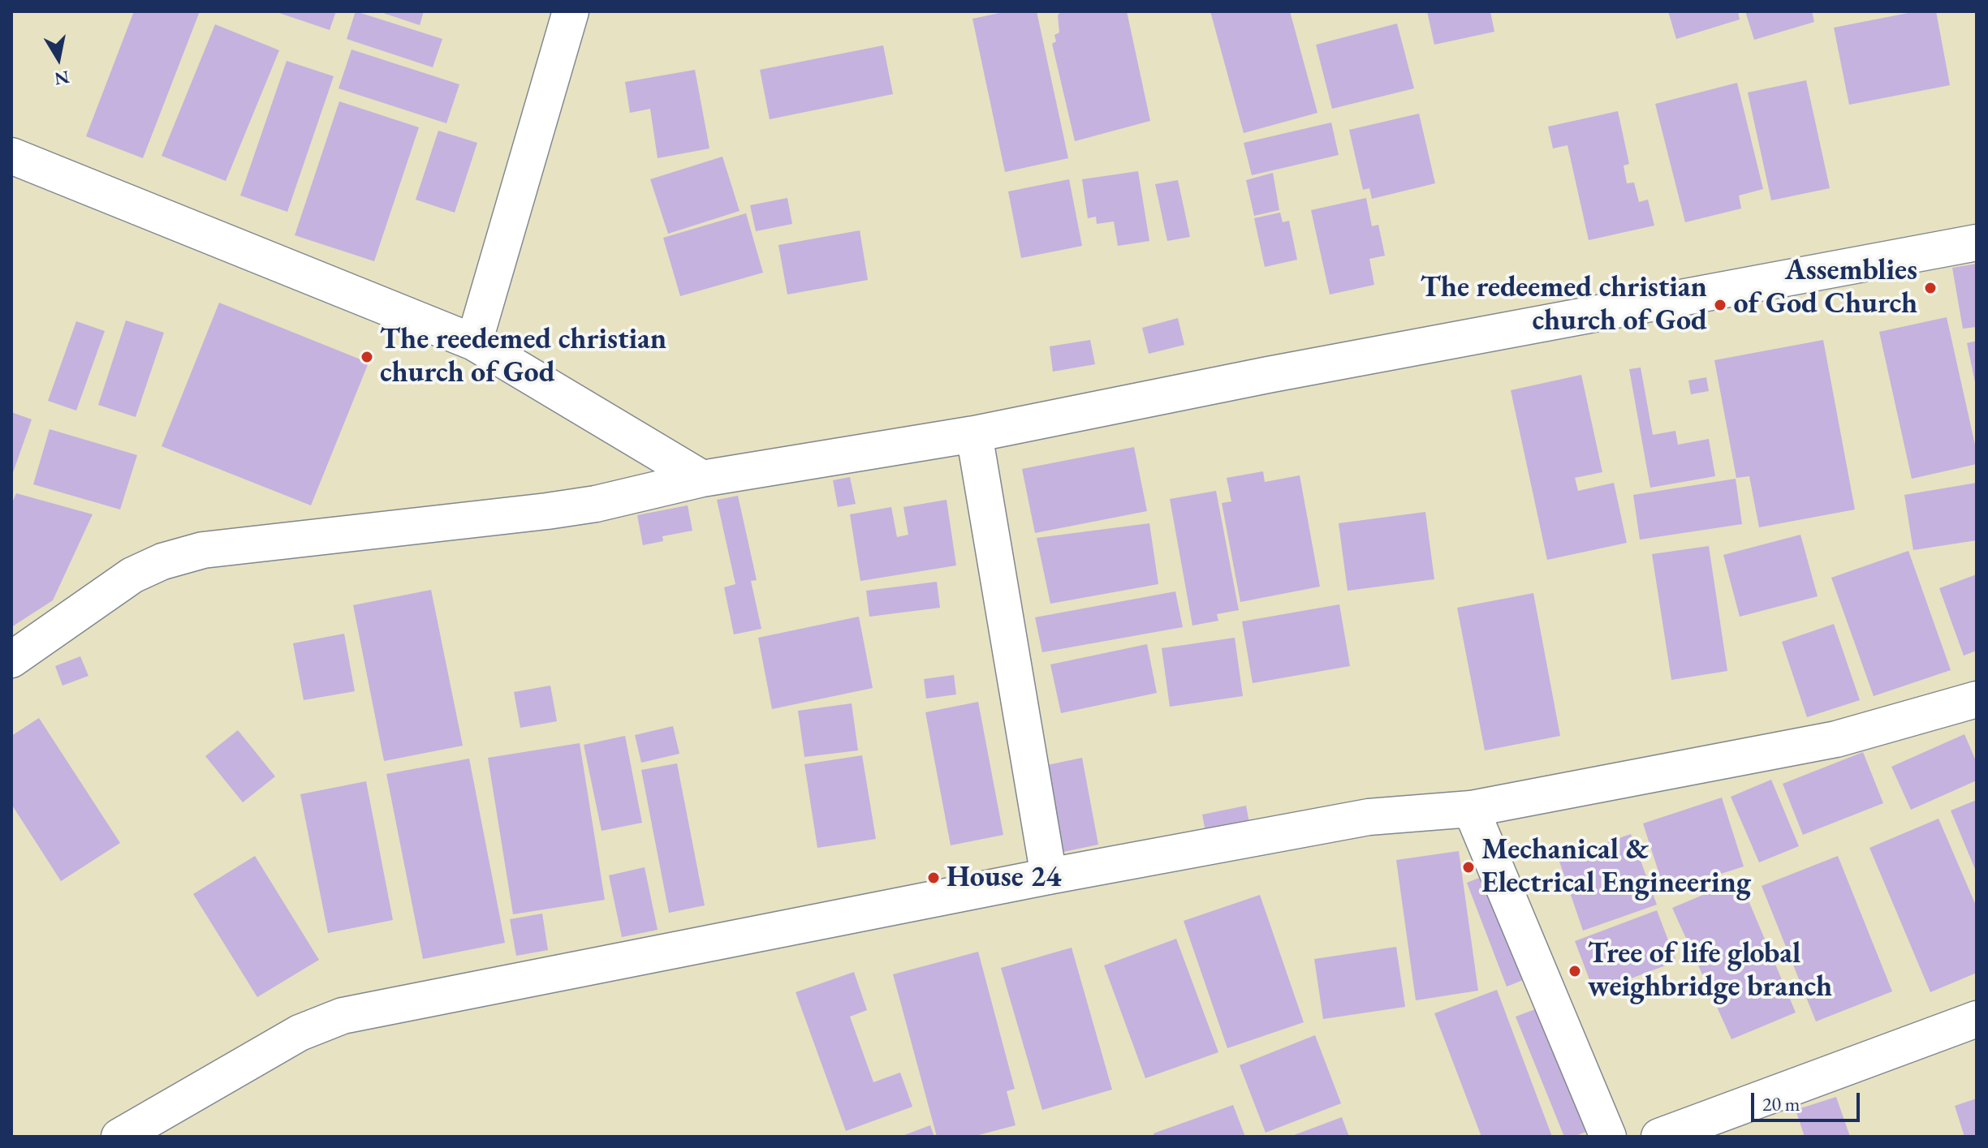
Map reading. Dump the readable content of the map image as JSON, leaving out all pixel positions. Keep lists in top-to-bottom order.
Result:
{
  "places": [
    "Assemblies of God Church",
    "The redeemed christian church of God",
    "The reedemed christian church of God",
    "Mechanical & Electrical Engineering",
    "House 24",
    "Tree of life global weighbridge branch"
  ],
  "scale_bar": "20 m",
  "north": "bottom"
}
